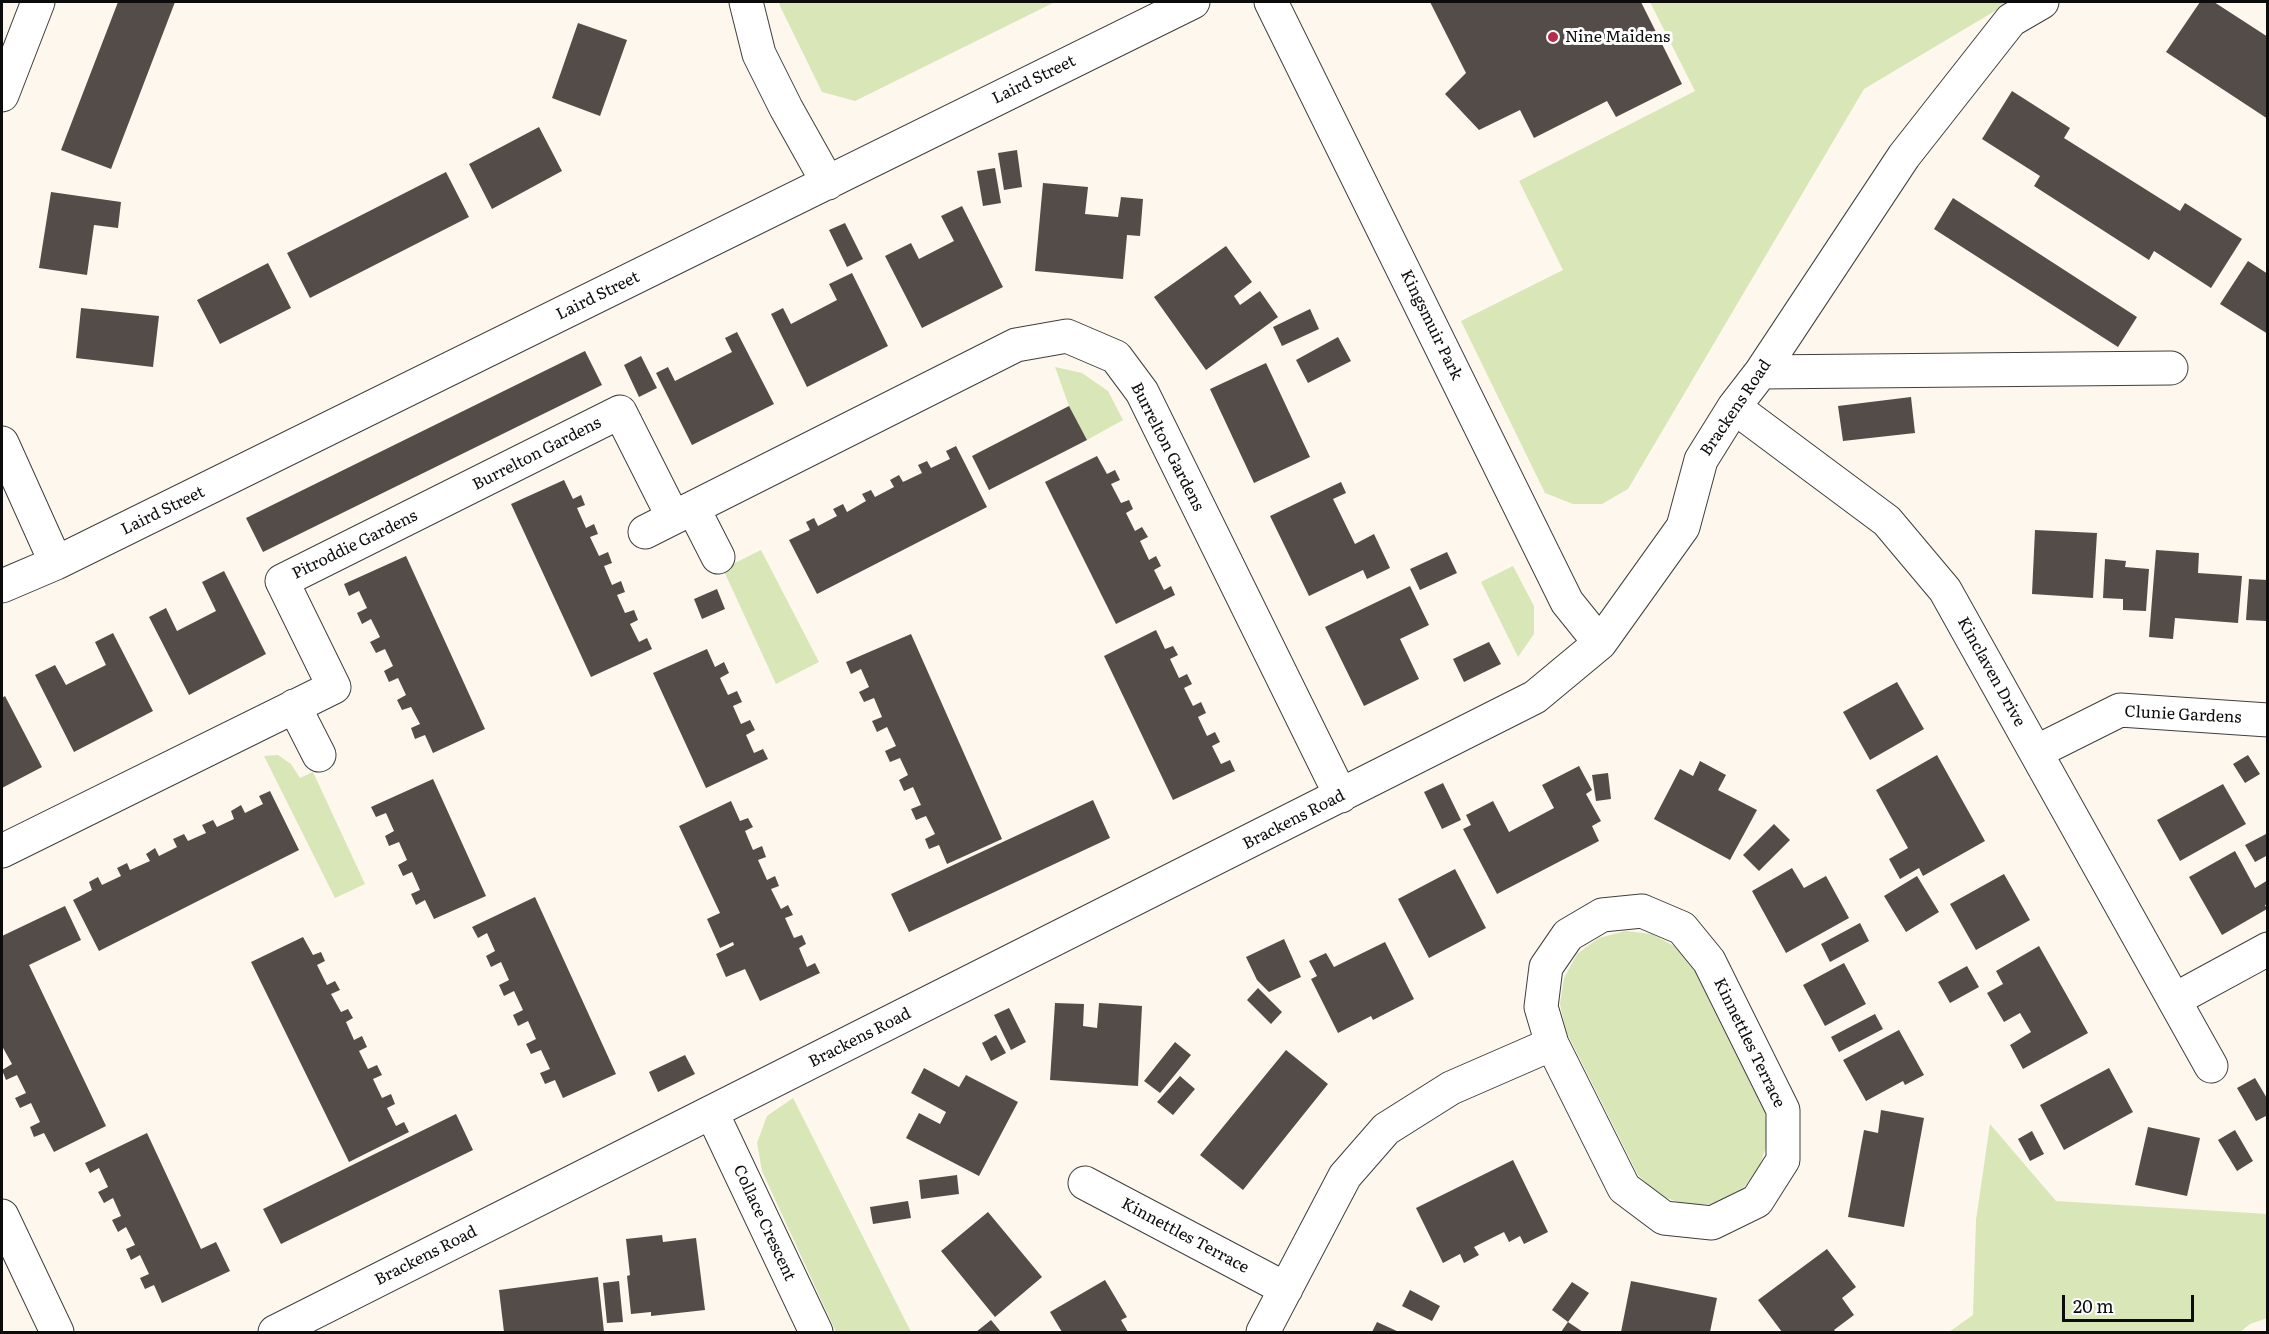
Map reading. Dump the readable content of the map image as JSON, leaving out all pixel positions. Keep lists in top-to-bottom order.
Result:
{
  "streets": {
    "street": [
      "Laird Street",
      "Kingsmuir Park",
      "Brackens Road",
      "Burrelton Gardens",
      "Pitroddie Gardens",
      "Kinclaven Drive",
      "Clunie Gardens",
      "Kinnettles Terrace",
      "Collace Crescent"
    ]
  },
  "crossings": [
    ["Kingsmuir Park", "Brackens Road"],
    ["Brackens Road", "Burrelton Gardens"],
    ["Brackens Road", "Kinclaven Drive"],
    ["Brackens Road", "Collace Crescent"],
    ["Burrelton Gardens", "Pitroddie Gardens"],
    ["Kinclaven Drive", "Clunie Gardens"]
  ],
  "places": ["Nine Maidens"],
  "scale_bar": "20 m"
}
